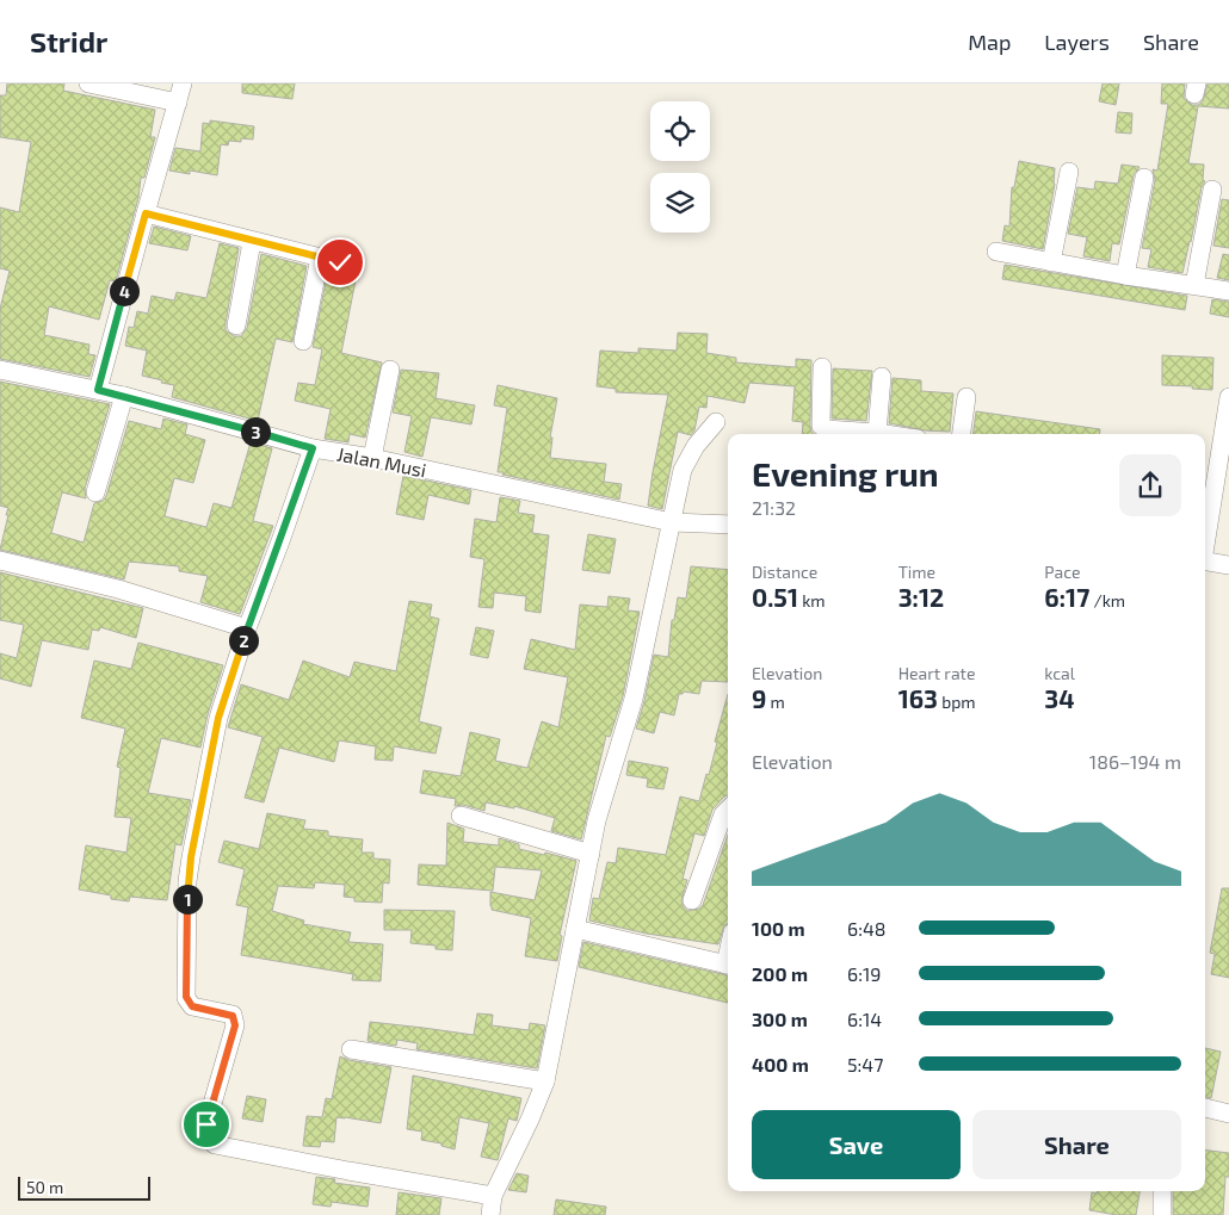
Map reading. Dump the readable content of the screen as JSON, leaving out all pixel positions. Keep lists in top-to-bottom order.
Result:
{
  "streets": {
    "street": ["Jalan Musi"]
  },
  "scale_bar": "50 m",
  "page": {
    "header": "Stridr",
    "nav": ["Map", "Layers", "Share"],
    "pins": [
      "4",
      "3",
      "2",
      "1"
    ],
    "heading": ["Evening run", "21:32"],
    "stats": [
      ["Distance", "0.51 km"],
      ["Time", "3:12"],
      ["Pace", "6:17 /km"],
      ["Elevation", "9 m"],
      ["Heart rate", "163 bpm"],
      ["kcal", "34"]
    ],
    "chart": ["Elevation", "186–194 m"],
    "list": [
      {
        "name": "100 m",
        "note": "6:48"
      },
      {
        "name": "200 m",
        "note": "6:19"
      },
      {
        "name": "300 m",
        "note": "6:14"
      },
      {
        "name": "400 m",
        "note": "5:47"
      }
    ],
    "buttons": ["Save", "Share"],
    "scale": "50 m"
  }
}
